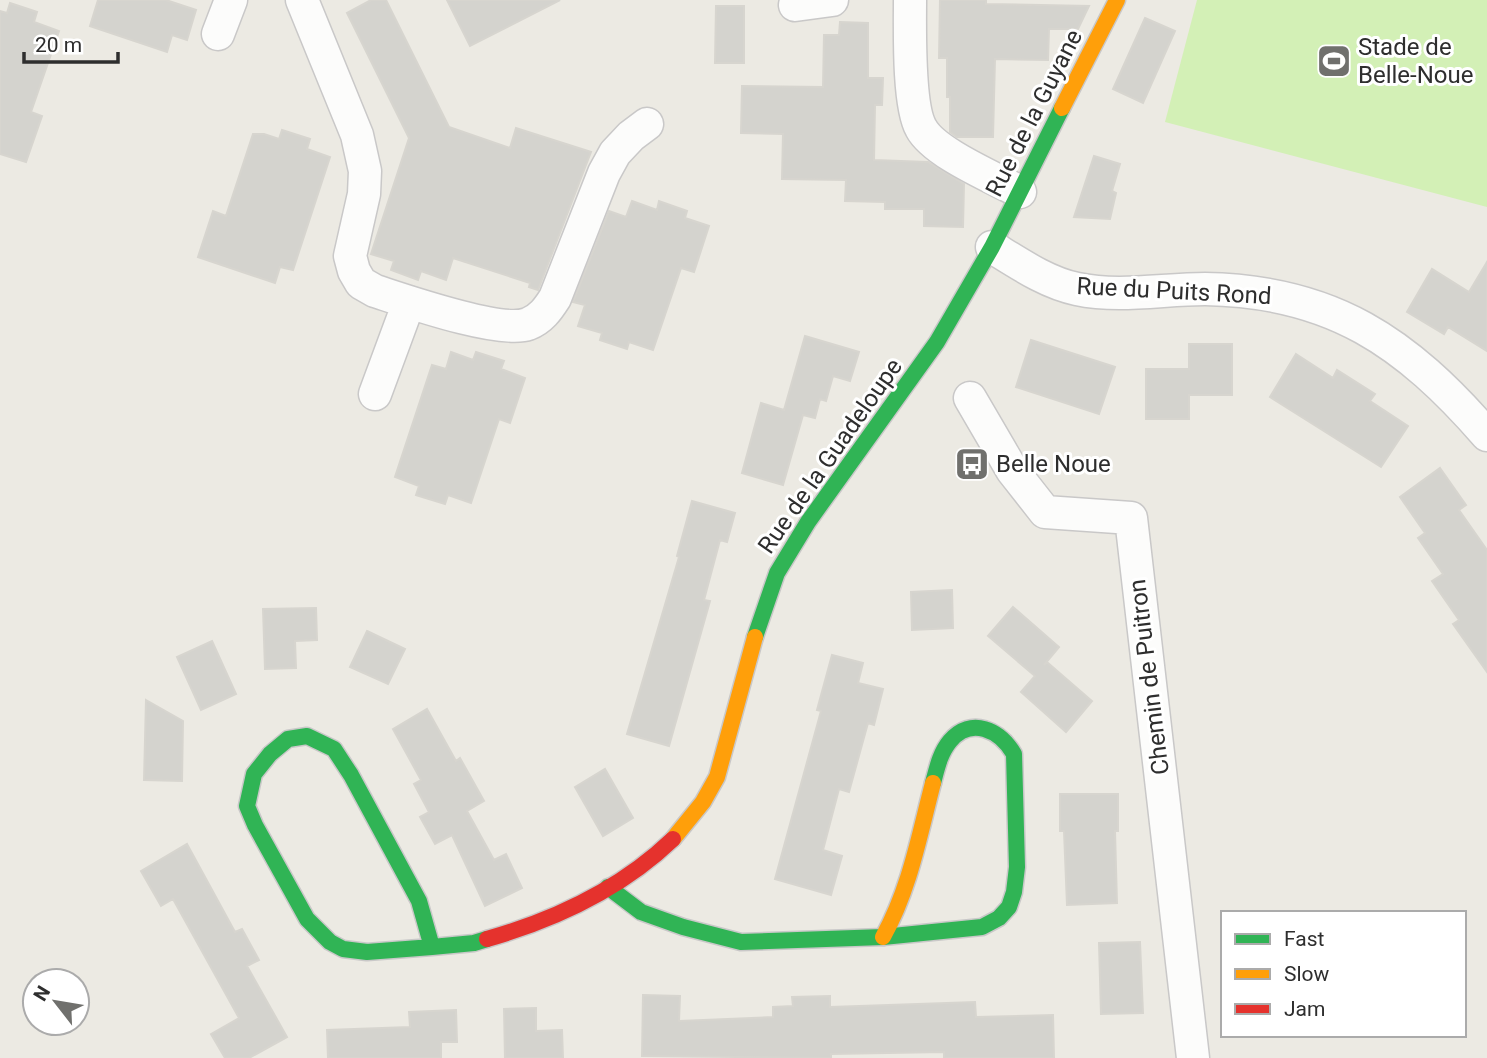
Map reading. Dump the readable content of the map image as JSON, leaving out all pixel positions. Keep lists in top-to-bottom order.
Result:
{
  "streets": {
    "street": [
      "Rue de la Guyane",
      "Rue du Puits Rond",
      "Rue de la Guadeloupe",
      "Chemin de Puitron"
    ]
  },
  "crossings": [
    ["Rue de la Guyane", "Rue du Puits Rond"],
    ["Rue de la Guyane", "Rue de la Guadeloupe"],
    ["Rue du Puits Rond", "Rue de la Guadeloupe"]
  ],
  "places": {
    "sports": ["Stade de Belle-Noue"],
    "bus stop": ["Belle Noue"]
  },
  "legend": ["Fast", "Slow", "Jam"],
  "scale_bar": "20 m",
  "north": "top left"
}
